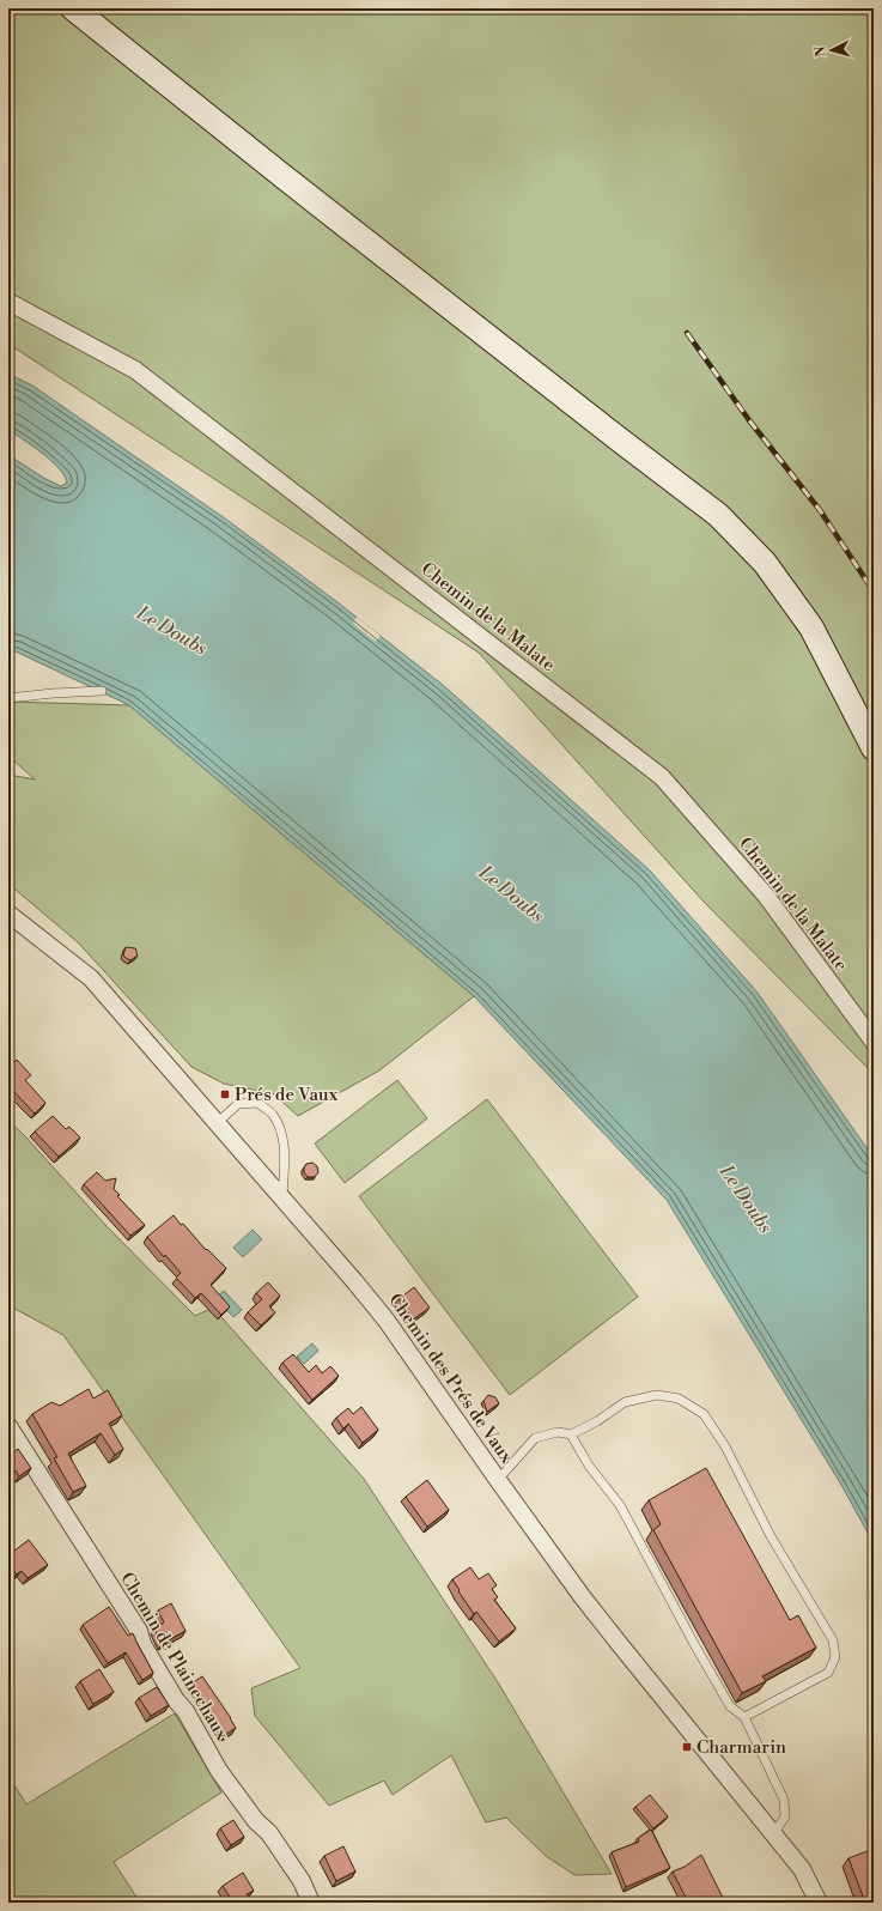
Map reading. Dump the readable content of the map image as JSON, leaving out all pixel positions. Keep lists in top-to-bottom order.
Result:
{
  "streets": {
    "street": ["Chemin de la Malate", "Chemin des Prés de Vaux", "Chemin de Plainechaux"]
  },
  "water": ["Le Doubs"],
  "places": {
    "transit": ["Prés de Vaux", "Charmarin"]
  },
  "north": "left"
}
